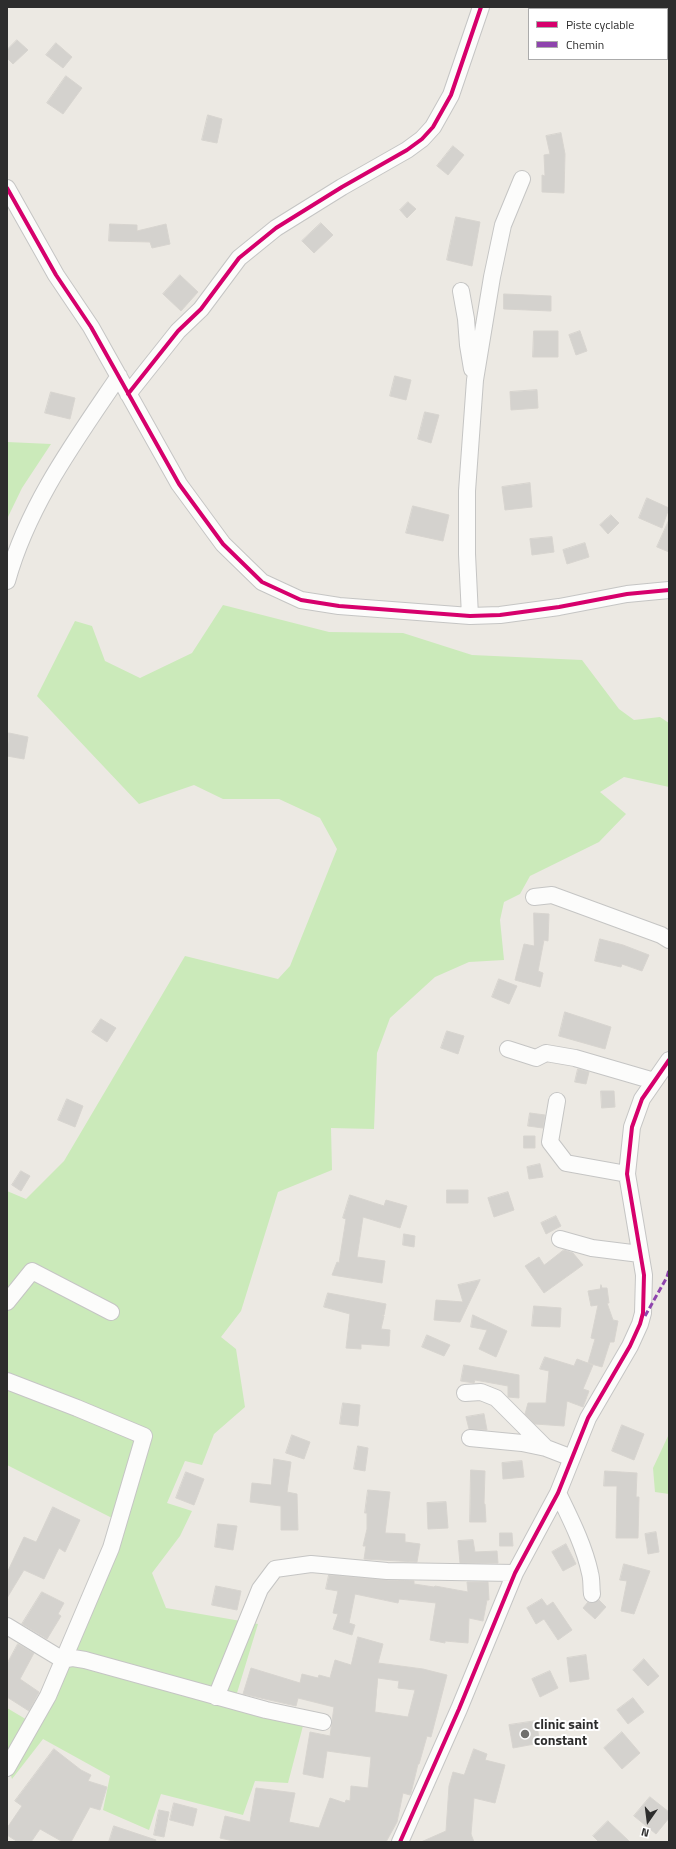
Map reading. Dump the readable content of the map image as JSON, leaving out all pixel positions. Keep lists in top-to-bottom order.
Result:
{
  "places": ["clinic saint constant"],
  "legend": ["Piste cyclable", "Chemin"],
  "north": "bottom"
}
